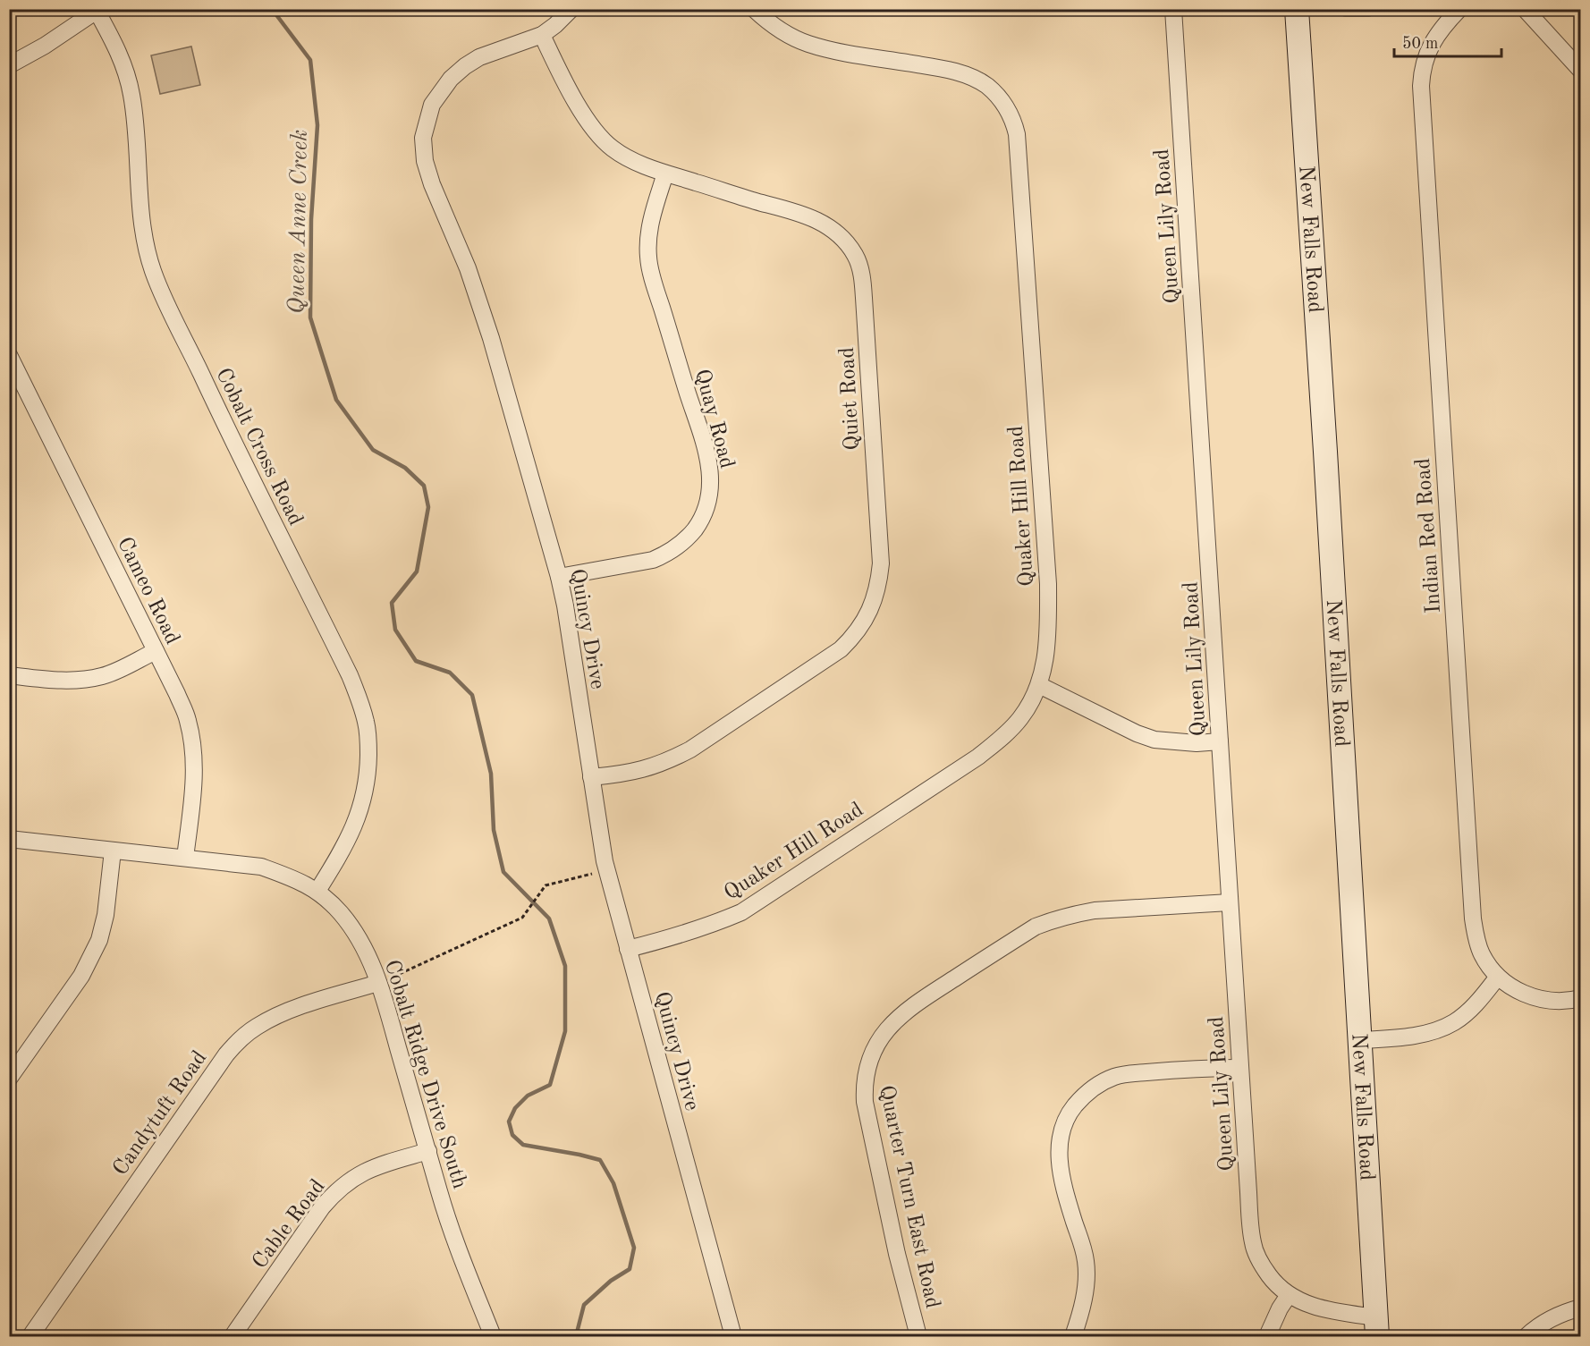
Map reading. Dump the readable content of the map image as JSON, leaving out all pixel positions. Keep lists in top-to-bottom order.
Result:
{
  "streets": {
    "main road": ["New Falls Road"],
    "street": [
      "Queen Lily Road",
      "Quiet Road",
      "Quay Road",
      "Cobalt Cross Road",
      "Quaker Hill Road",
      "Indian Red Road",
      "Cameo Road",
      "Quincy Drive",
      "Cobalt Ridge Drive South",
      "Candytuft Road",
      "Quarter Turn East Road",
      "Cable Road"
    ]
  },
  "crossings": [
    ["Queen Lily Road", "New Falls Road"],
    ["Queen Lily Road", "Quarter Turn East Road"],
    ["Quiet Road", "Quay Road"],
    ["Quiet Road", "Quincy Drive"],
    ["Quay Road", "Quincy Drive"],
    ["Cobalt Cross Road", "Cobalt Ridge Drive South"],
    ["Quaker Hill Road", "Quincy Drive"],
    ["Cameo Road", "Cobalt Ridge Drive South"],
    ["Cobalt Ridge Drive South", "Candytuft Road"],
    ["Cobalt Ridge Drive South", "Cable Road"]
  ],
  "water": ["Queen Anne Creek"],
  "scale_bar": "50 m"
}
